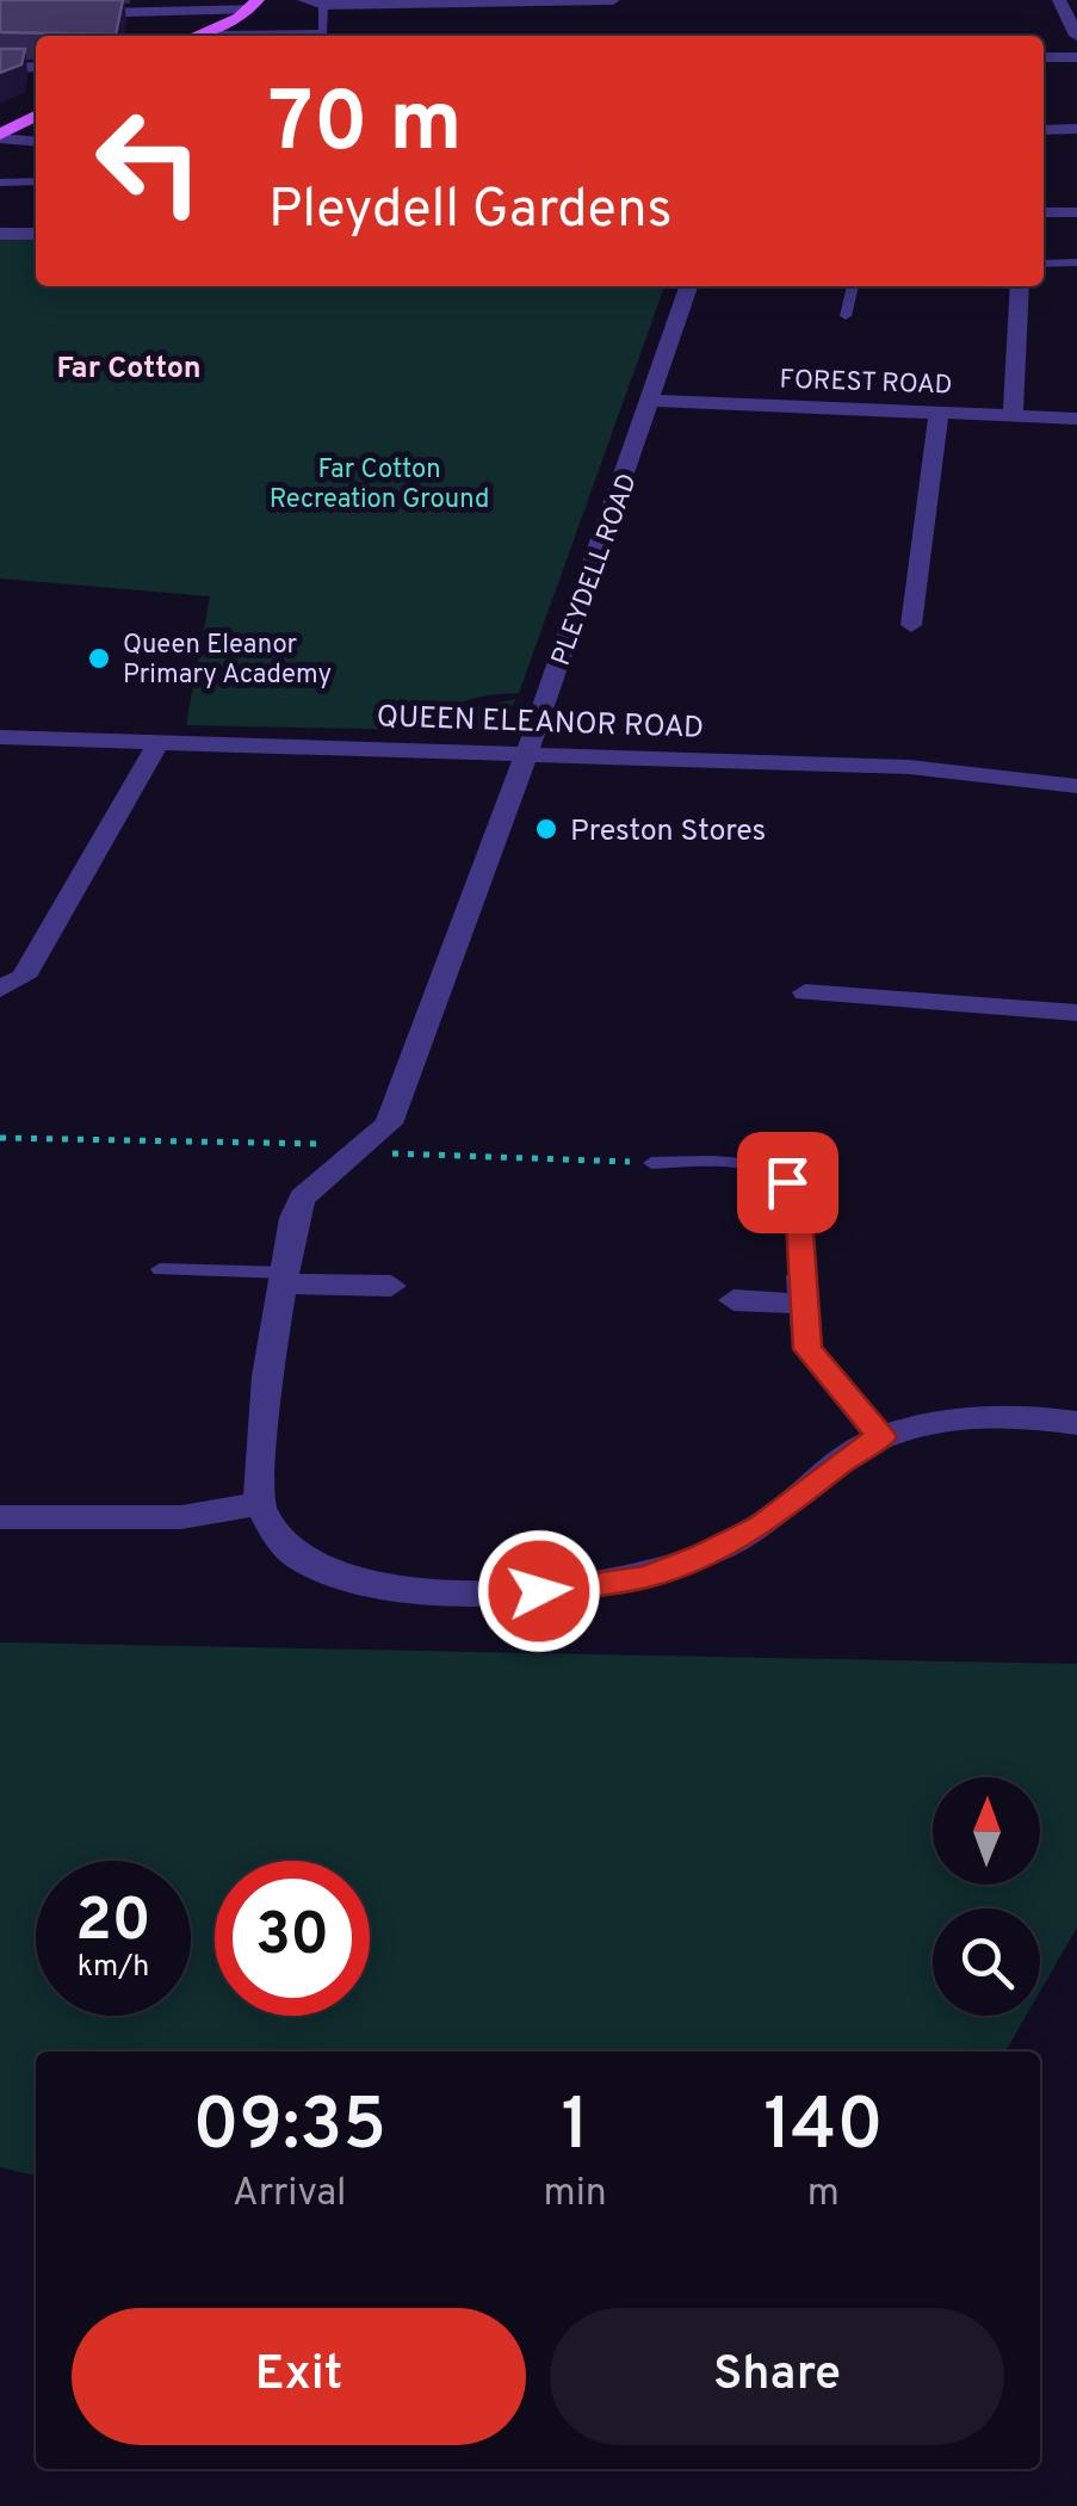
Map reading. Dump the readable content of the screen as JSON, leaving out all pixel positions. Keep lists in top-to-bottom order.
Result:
{
  "streets": {
    "street": ["FOREST ROAD", "PLEYDELL ROAD", "QUEEN ELEANOR ROAD"]
  },
  "crossings": [
    ["FOREST ROAD", "PLEYDELL ROAD"],
    ["PLEYDELL ROAD", "QUEEN ELEANOR ROAD"]
  ],
  "districts": ["Far Cotton"],
  "parks": ["Far Cotton Recreation Ground"],
  "places": ["Queen Eleanor Primary Academy", "Preston Stores"],
  "north": "top",
  "page": {
    "turn": ["70 m", "Pleydell Gardens"],
    "speed": "20 km/h",
    "limit": "30",
    "eta": [
      "09:35",
      "Arrival",
      "1",
      "min",
      "140",
      "m"
    ],
    "buttons": ["Exit", "Share"]
  }
}
